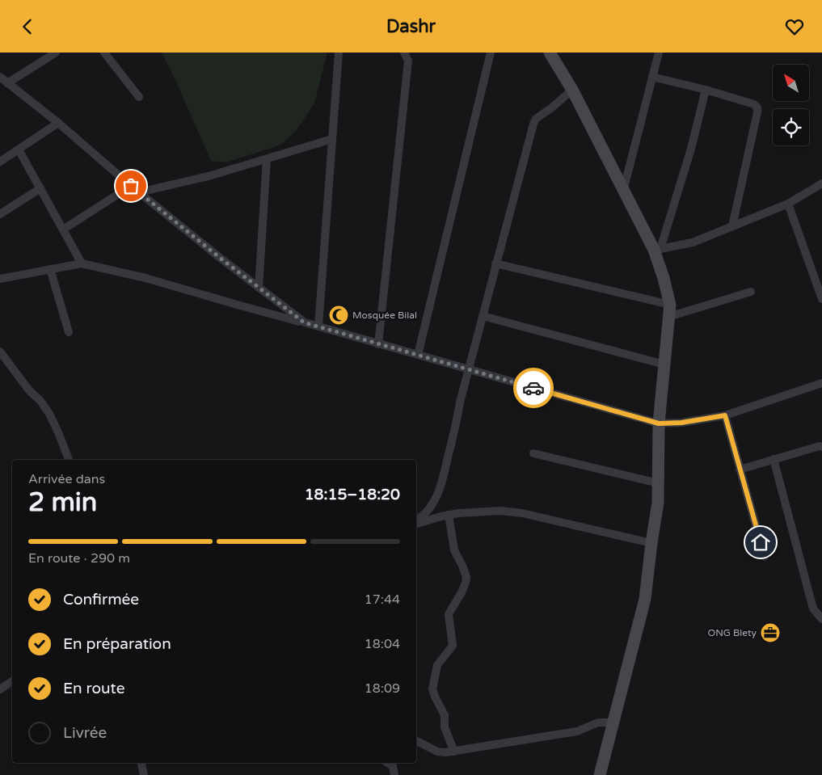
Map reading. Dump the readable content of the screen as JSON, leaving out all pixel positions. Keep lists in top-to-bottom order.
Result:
{
  "places": {
    "mosque": ["Mosquée Bilal"],
    "office": ["ONG Blety"]
  },
  "north": "top left",
  "page": {
    "header": "Dashr",
    "heading": ["2 min", "Arrivée dans", "18:15–18:20"],
    "bar": "En route · 290 m",
    "list": [
      ["Confirmée", "17:44"],
      ["En préparation", "18:04"],
      ["En route", "18:09"],
      "Livrée"
    ]
  }
}
